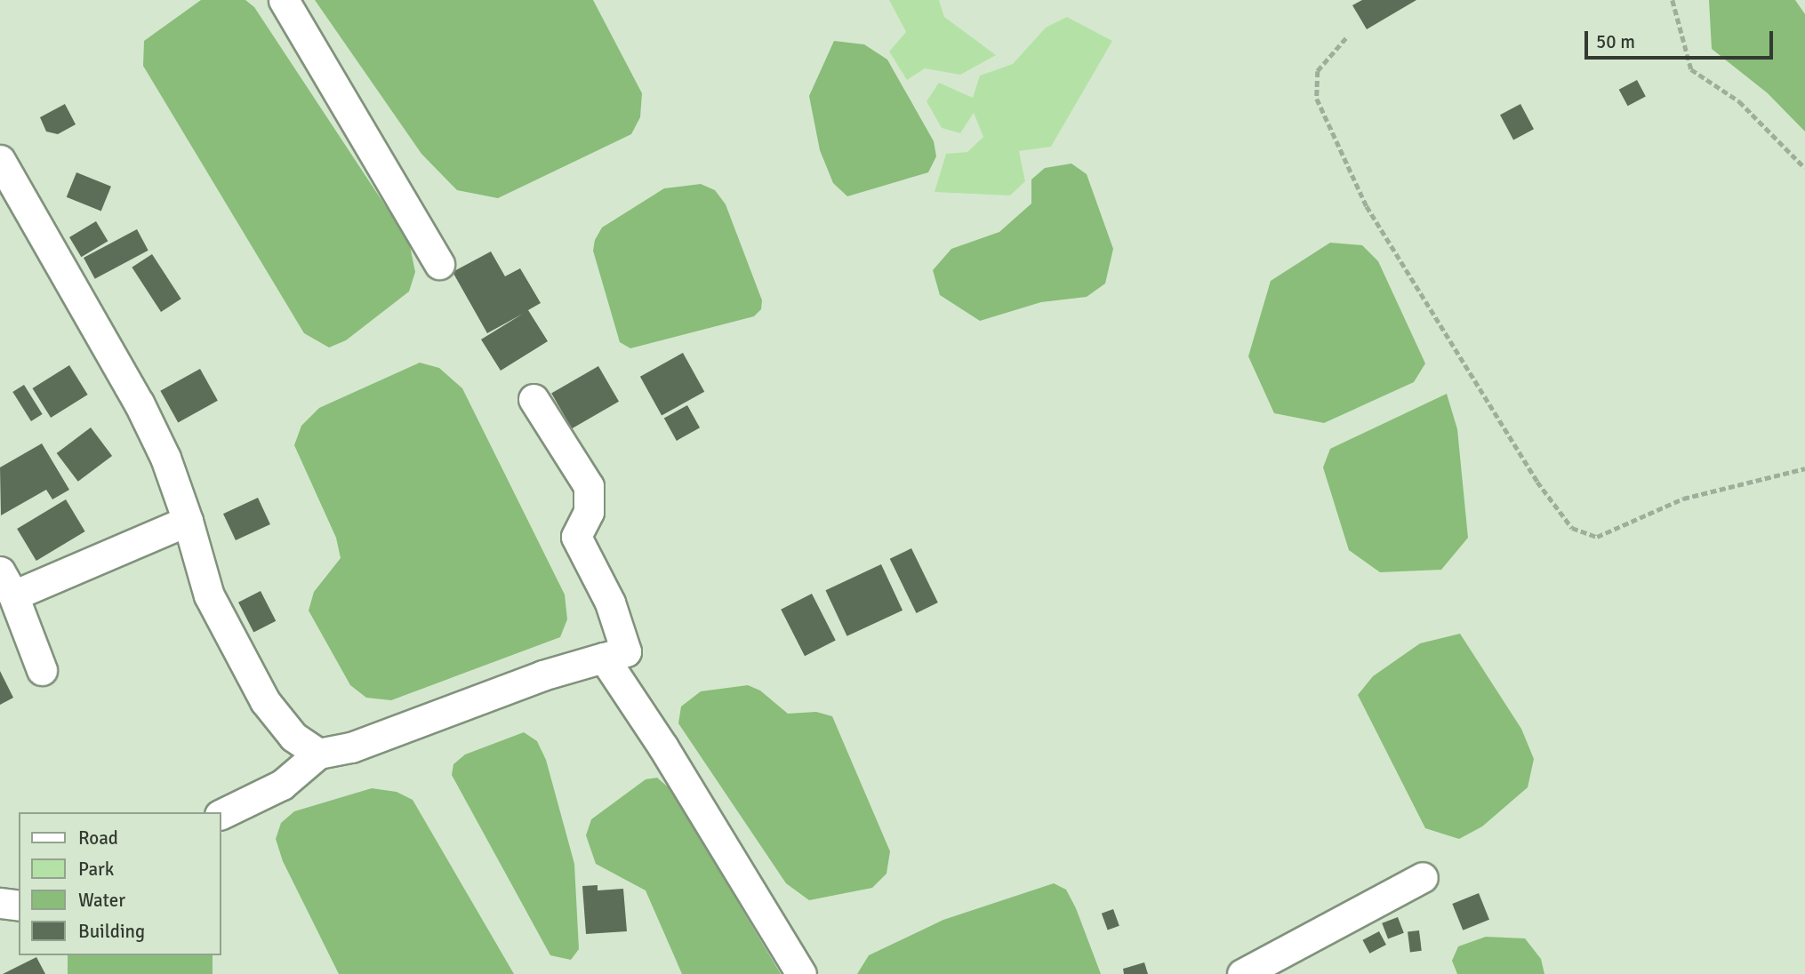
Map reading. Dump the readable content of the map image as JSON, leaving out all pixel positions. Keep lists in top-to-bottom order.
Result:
{
  "legend": [
    "Road",
    "Park",
    "Water",
    "Building"
  ],
  "scale_bar": "50 m"
}
